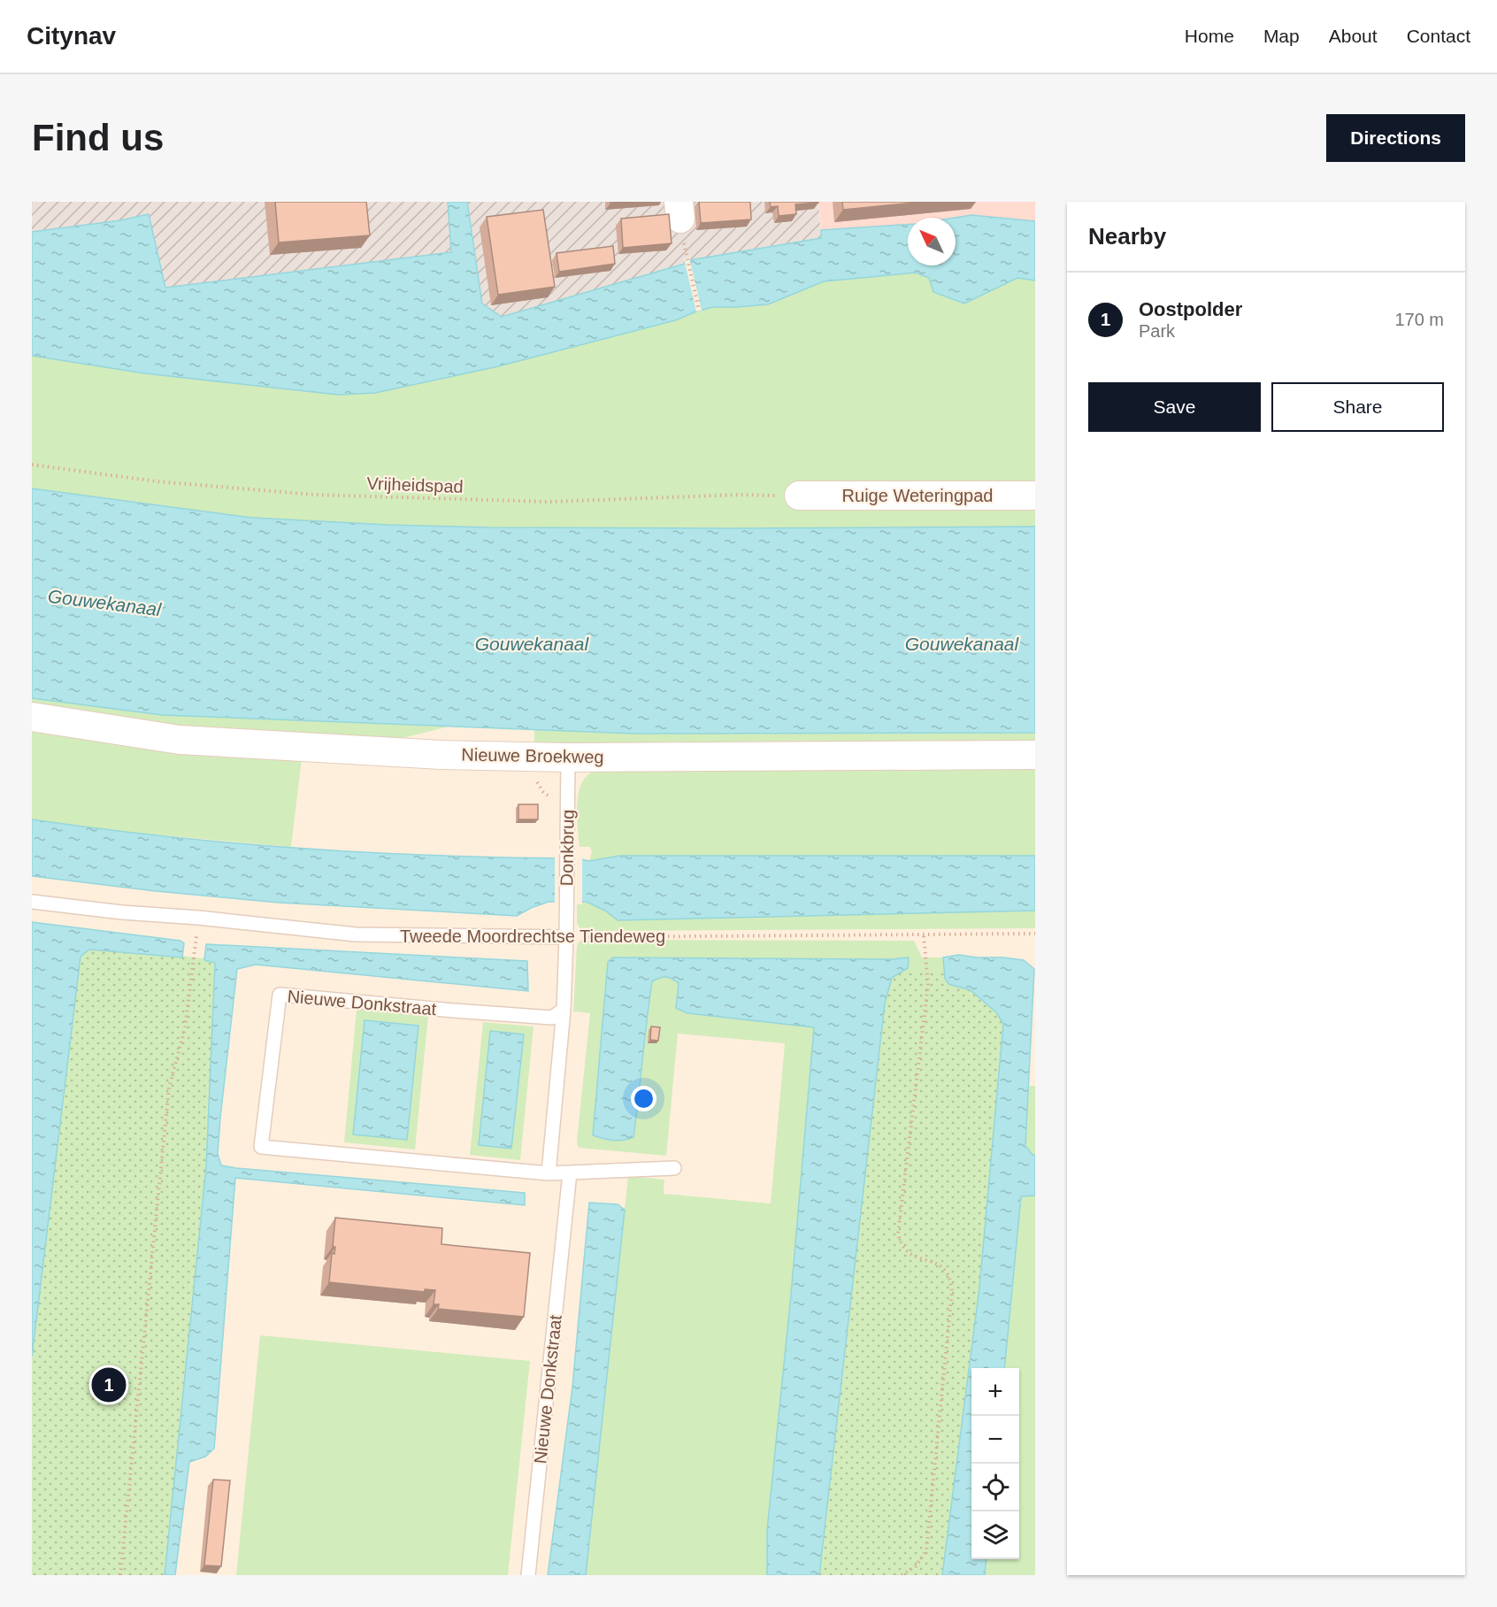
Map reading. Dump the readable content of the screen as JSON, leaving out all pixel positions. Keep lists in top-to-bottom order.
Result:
{
  "streets": {
    "street": ["Ruige Weteringpad", "Nieuwe Broekweg"],
    "lane": ["Donkbrug", "Tweede Moordrechtse Tiendeweg", "Nieuwe Donkstraat"],
    "path": ["Vrijheidspad"]
  },
  "crossings": [
    ["Vrijheidspad", "Ruige Weteringpad"],
    ["Nieuwe Broekweg", "Donkbrug"],
    ["Donkbrug", "Tweede Moordrechtse Tiendeweg"]
  ],
  "water": ["Gouwekanaal"],
  "north": "top left",
  "page": {
    "header": "Citynav",
    "nav": [
      "Home",
      "Map",
      "About",
      "Contact"
    ],
    "buttons": [
      "Directions",
      ["Save", "Share"]
    ],
    "title": "Find us",
    "heading": "Nearby",
    "list": [
      {
        "mark": "1",
        "name": "Oostpolder",
        "note": "Park",
        "value": "170 m"
      }
    ],
    "pins": "1",
    "map_buttons": ["+", "−"]
  }
}
